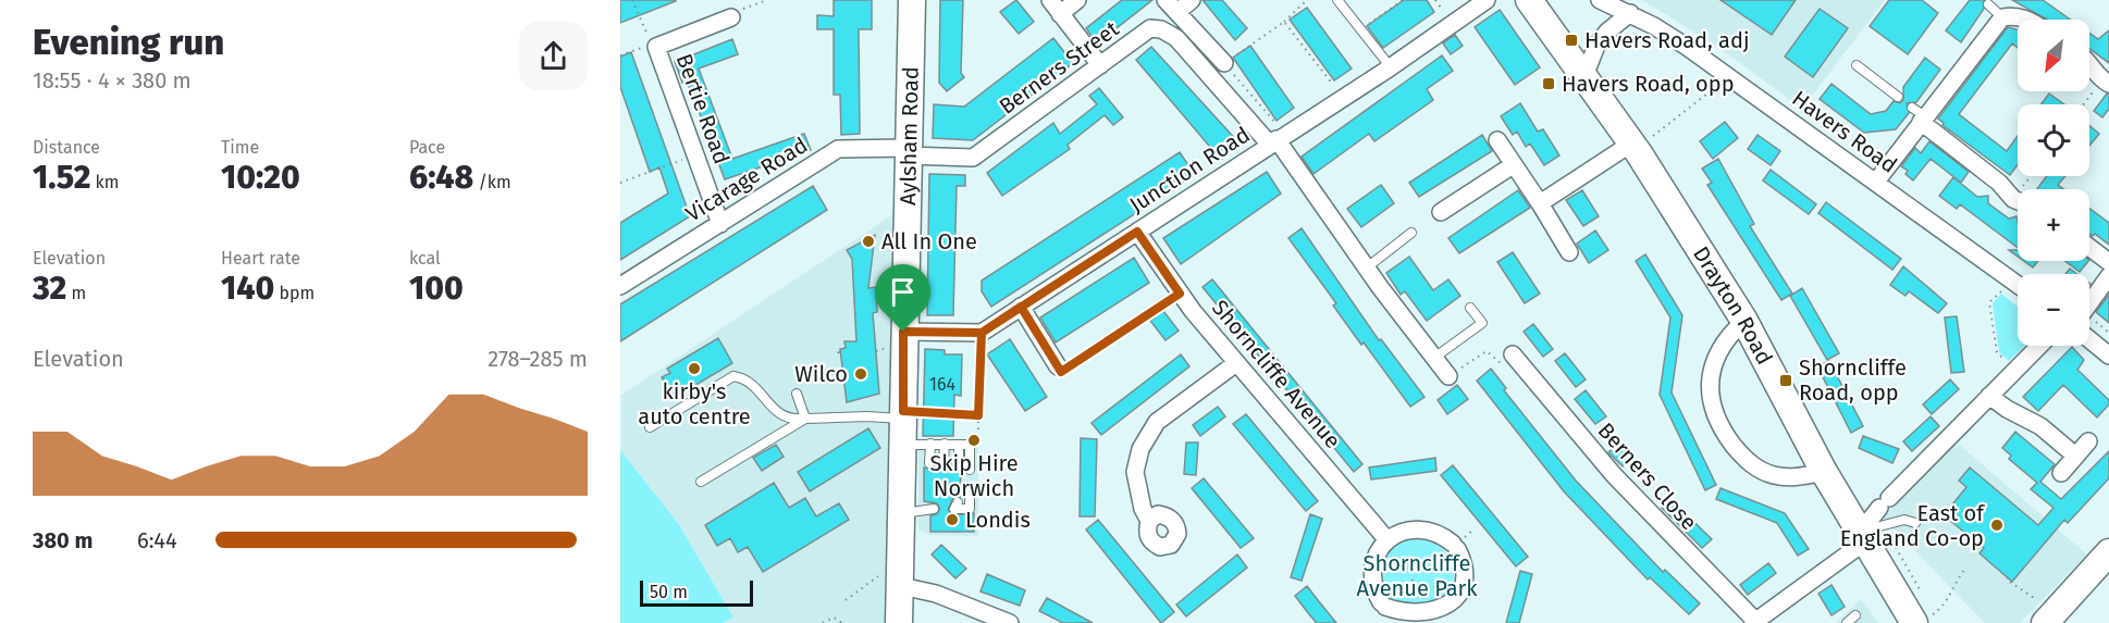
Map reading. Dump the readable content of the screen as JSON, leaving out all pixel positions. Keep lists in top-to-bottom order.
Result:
{
  "streets": {
    "main road": ["Aylsham Road", "Drayton Road"],
    "street": [
      "Berners Street",
      "Bertie Road",
      "Havers Road",
      "Junction Road",
      "Vicarage Road",
      "Shorncliffe Avenue",
      "Berners Close"
    ]
  },
  "crossings": [
    ["Berners Street", "Aylsham Road"],
    ["Berners Street", "Junction Road"],
    ["Berners Street", "Vicarage Road"],
    ["Bertie Road", "Vicarage Road"],
    ["Aylsham Road", "Vicarage Road"],
    ["Junction Road", "Shorncliffe Avenue"]
  ],
  "parks": ["Shorncliffe Avenue Park"],
  "places": {
    "transit": ["Havers Road, adj", "Havers Road, opp", "Shorncliffe Road, opp"],
    "other": [
      "All In One",
      "kirby's auto centre",
      "Wilco",
      "Skip Hire Norwich",
      "Londis",
      "East of England Co-op"
    ]
  },
  "house_numbers": ["164"],
  "scale_bar": "50 m",
  "north": "bottom left",
  "page": {
    "heading": ["Evening run", "18:55 · 4 × 380 m"],
    "map_buttons": ["+", "−"],
    "stats": [
      ["Distance", "1.52 km"],
      ["Time", "10:20"],
      ["Pace", "6:48 /km"],
      ["Elevation", "32 m"],
      ["Heart rate", "140 bpm"],
      ["kcal", "100"]
    ],
    "chart": ["Elevation", "278–285 m"],
    "list": [
      {
        "name": "380 m",
        "note": "6:44"
      }
    ],
    "scale": "50 m"
  }
}
